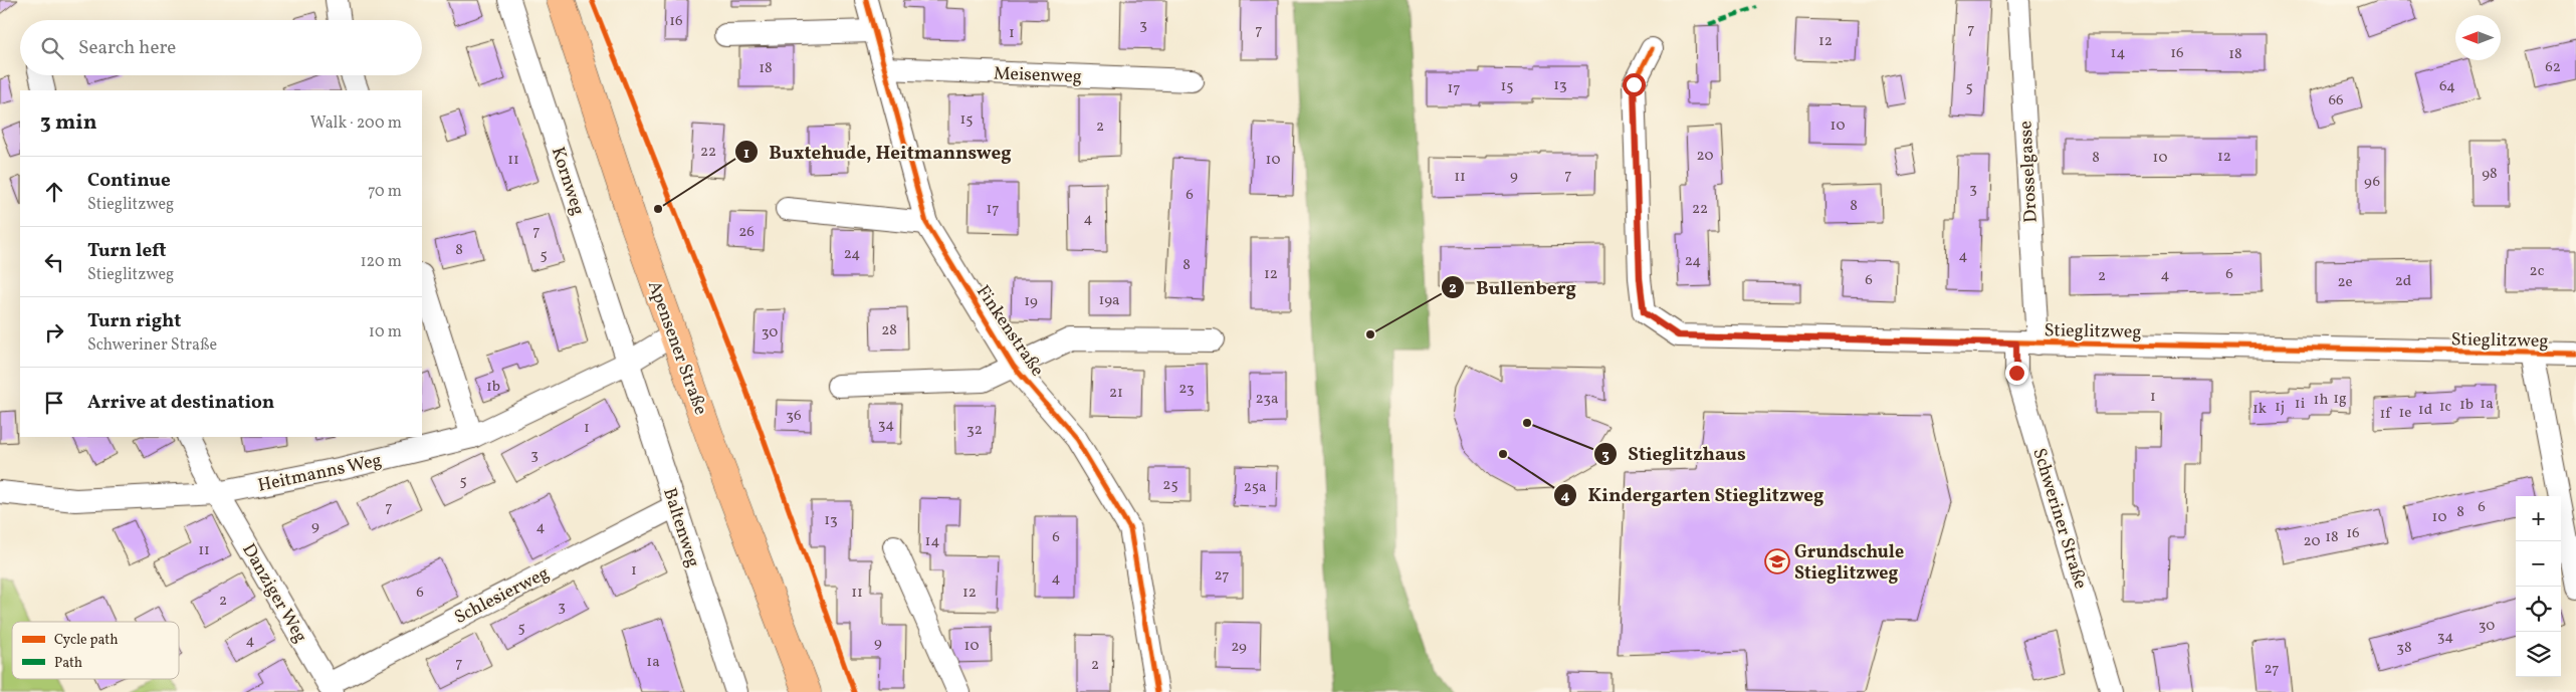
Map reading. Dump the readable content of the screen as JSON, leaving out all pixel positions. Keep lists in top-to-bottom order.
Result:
{
  "streets": {
    "main road": ["Apensener Straße"],
    "street": [
      "Meisenweg",
      "Drosselgasse",
      "Kornweg",
      "Finkenstraße",
      "Stieglitzweg",
      "Heitmanns Weg",
      "Schweriner Straße",
      "Baltenweg",
      "Danziger Weg",
      "Schlesierweg"
    ]
  },
  "crossings": [
    ["Meisenweg", "Finkenstraße"],
    ["Drosselgasse", "Stieglitzweg"],
    ["Drosselgasse", "Schweriner Straße"],
    ["Kornweg", "Heitmanns Weg"],
    ["Kornweg", "Baltenweg"],
    ["Stieglitzweg", "Schweriner Straße"],
    ["Apensener Straße", "Heitmanns Weg"],
    ["Heitmanns Weg", "Baltenweg"],
    ["Heitmanns Weg", "Danziger Weg"],
    ["Baltenweg", "Schlesierweg"],
    ["Danziger Weg", "Schlesierweg"]
  ],
  "places": {
    "other": [
      "Buxtehude, Heitmannsweg",
      "Bullenberg",
      "Stieglitzhaus",
      "Kindergarten Stieglitzweg"
    ],
    "school or university": ["Grundschule Stieglitzweg"]
  },
  "house_numbers": [
    "16",
    "3",
    "7",
    "7",
    "1",
    "12",
    "14",
    "16",
    "18",
    "62",
    "18",
    "13",
    "15",
    "64",
    "5",
    "17",
    "66",
    "15",
    "10",
    "2",
    "22",
    "20",
    "12",
    "8",
    "10",
    "11",
    "10",
    "98",
    "7",
    "9",
    "11",
    "96",
    "3",
    "6",
    "8",
    "17",
    "22",
    "4",
    "7",
    "26",
    "8",
    "24",
    "5",
    "4",
    "24",
    "8",
    "2c",
    "12",
    "6",
    "4",
    "2",
    "6",
    "2d",
    "2e",
    "19a",
    "19",
    "28",
    "30",
    "1b",
    "23",
    "21",
    "1",
    "23a",
    "1g",
    "1h",
    "1i",
    "1a",
    "1b",
    "1j",
    "1c",
    "1k",
    "1d",
    "1e",
    "1f",
    "36",
    "34",
    "1",
    "32",
    "3",
    "5",
    "25",
    "25a",
    "7",
    "6",
    "8",
    "10",
    "13",
    "9",
    "4",
    "16",
    "6",
    "18",
    "14",
    "20",
    "11",
    "1",
    "27",
    "4",
    "6",
    "11",
    "12",
    "2",
    "3",
    "30",
    "5",
    "34",
    "4",
    "9",
    "10",
    "29",
    "38",
    "1a",
    "7",
    "2",
    "27"
  ],
  "legend": ["Cycle path", "Path"],
  "north": "left",
  "page": {
    "search": "Search here",
    "heading": ["3 min", "Walk · 200 m"],
    "list": [
      ["Continue", "Stieglitzweg", "70 m"],
      ["Turn left", "Stieglitzweg", "120 m"],
      ["Turn right", "Schweriner Straße", "10 m"],
      "Arrive at destination"
    ],
    "map_buttons": ["+", "−"]
  }
}
